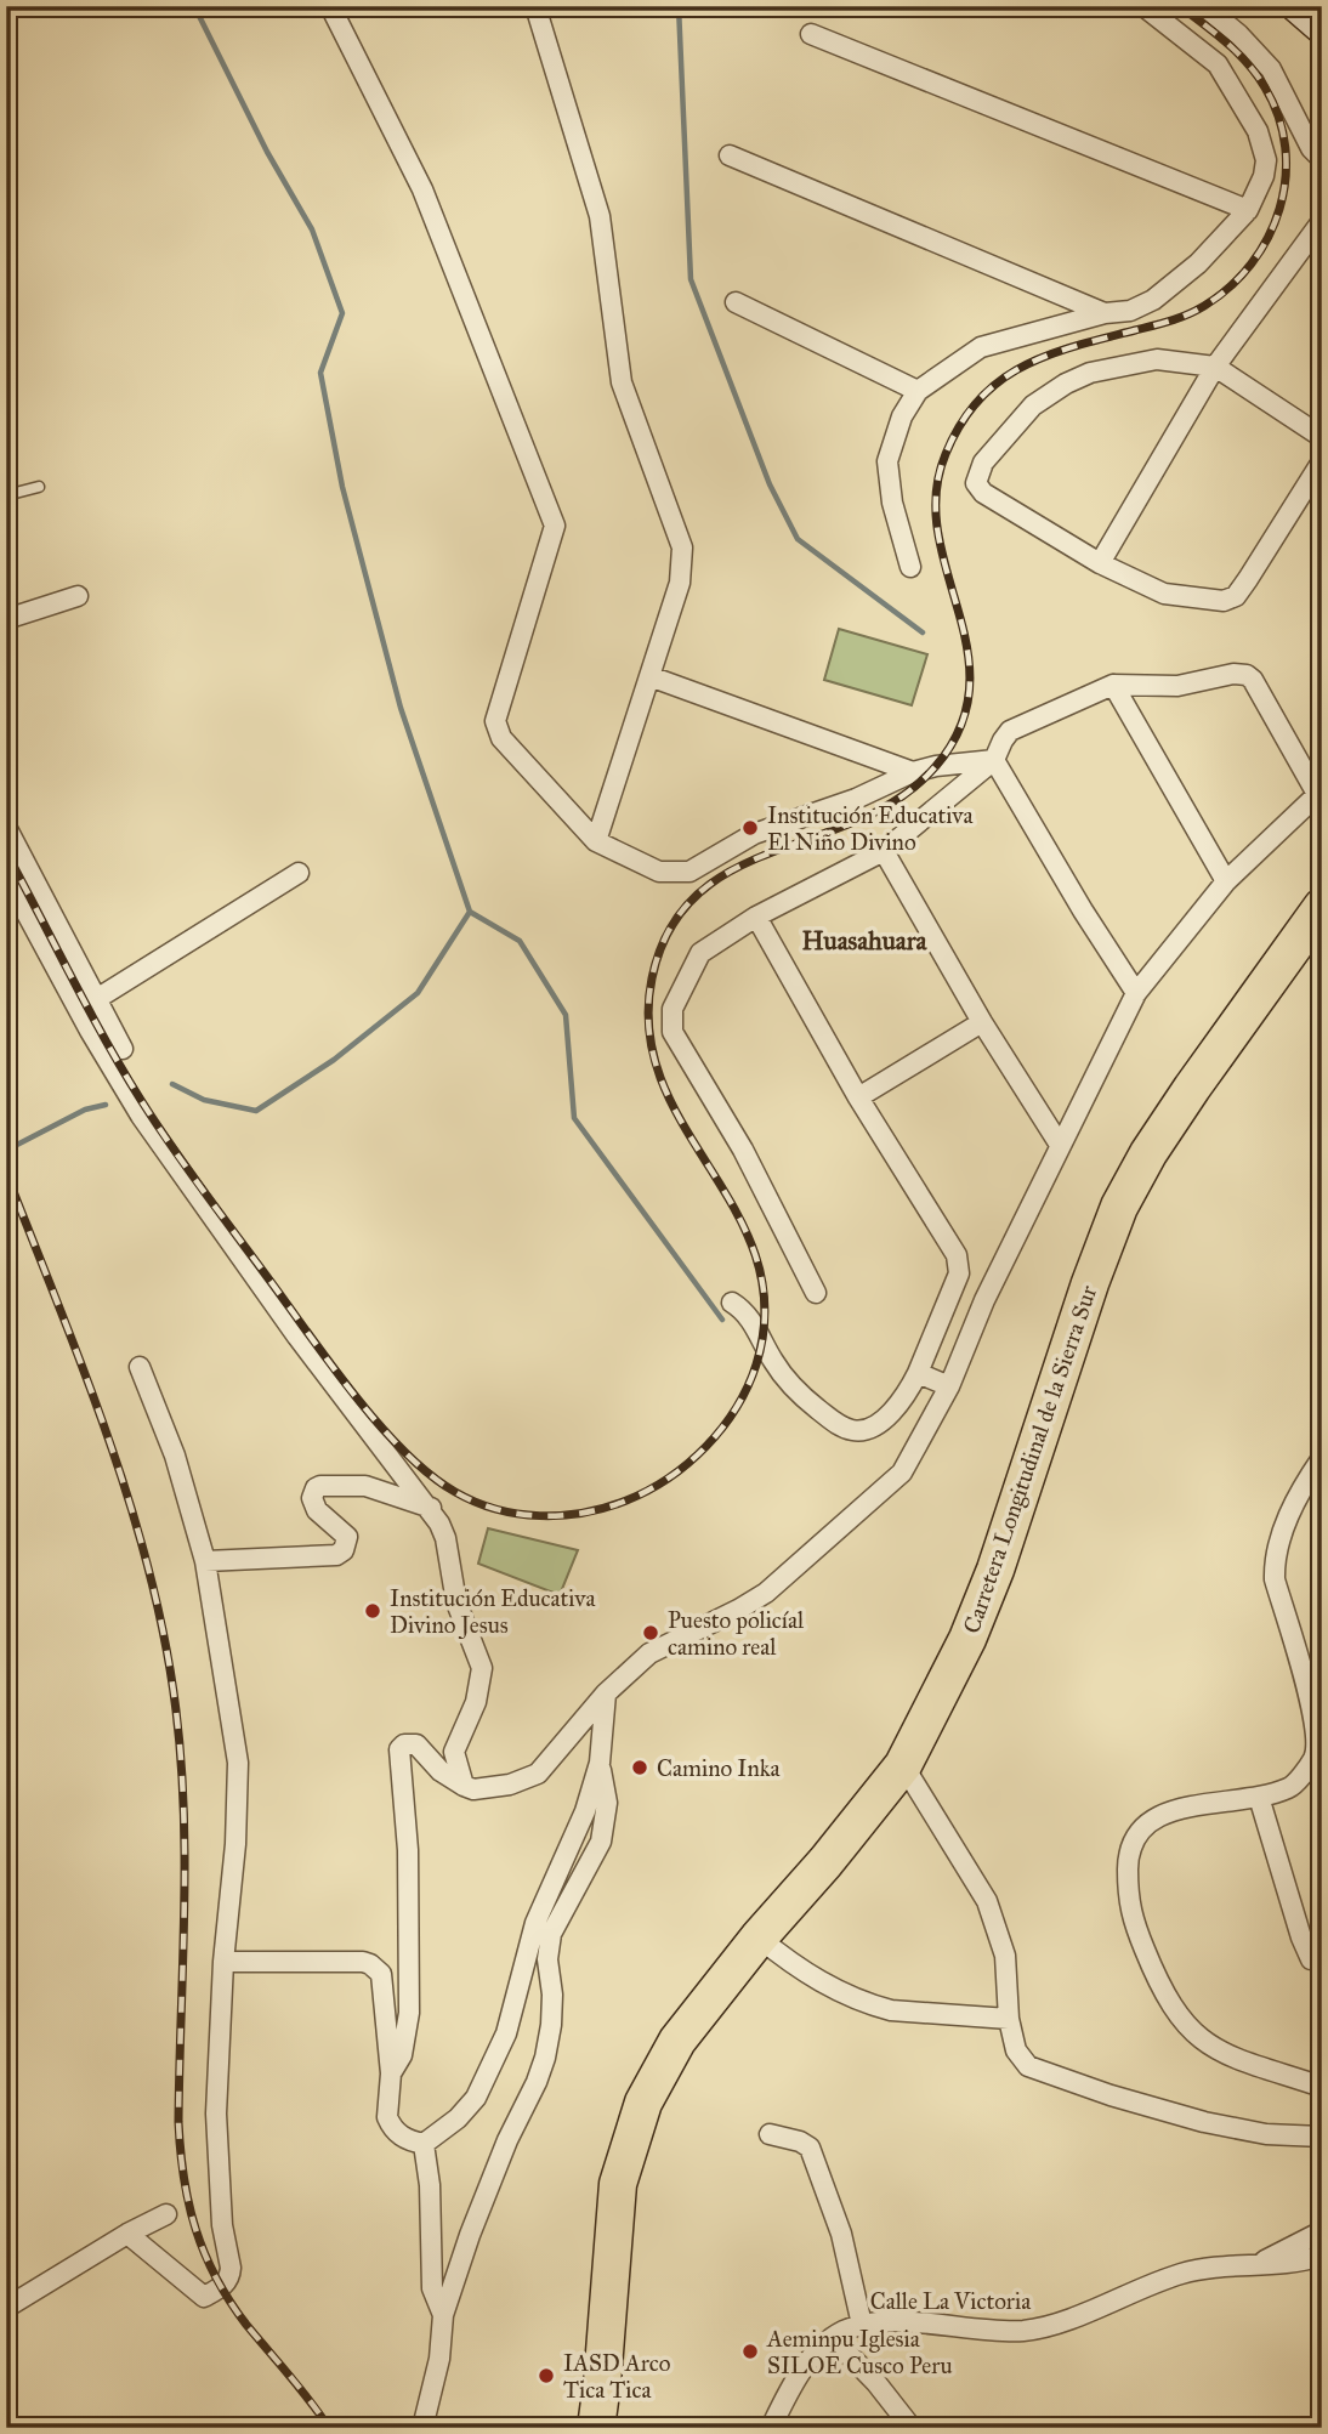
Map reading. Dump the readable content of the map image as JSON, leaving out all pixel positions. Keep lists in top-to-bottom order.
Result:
{
  "streets": {
    "highway": ["Carretera Longitudinal de la Sierra Sur"],
    "street": ["Calle La Victoria"]
  },
  "districts": ["Huasahuara"],
  "places": [
    "Institución Educativa El Niño Divino",
    "Institución Educativa Divino Jesus",
    "Puesto policíal camino real",
    "Camino Inka",
    "Aeminpu Iglesia SILOE Cusco Peru",
    "IASD Arco Tica Tica"
  ]
}
